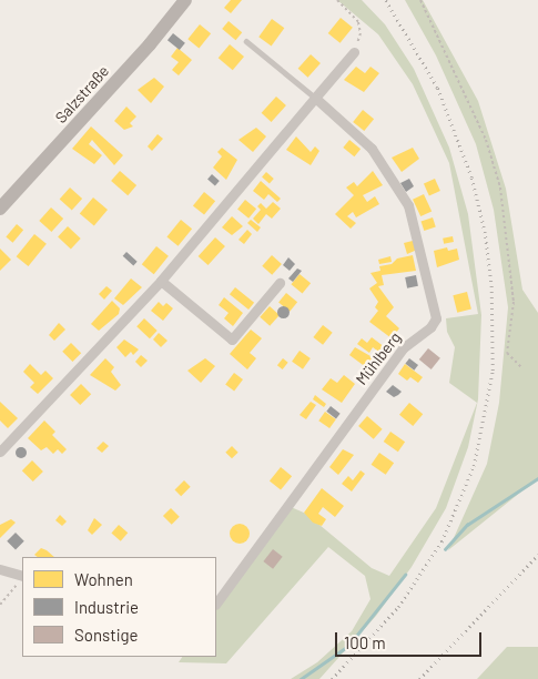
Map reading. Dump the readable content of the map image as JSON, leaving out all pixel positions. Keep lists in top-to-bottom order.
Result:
{
  "streets": {
    "street": ["Salzstraße", "Mühlberg"]
  },
  "legend": ["Wohnen", "Industrie", "Sonstige"],
  "scale_bar": "100 m"
}
